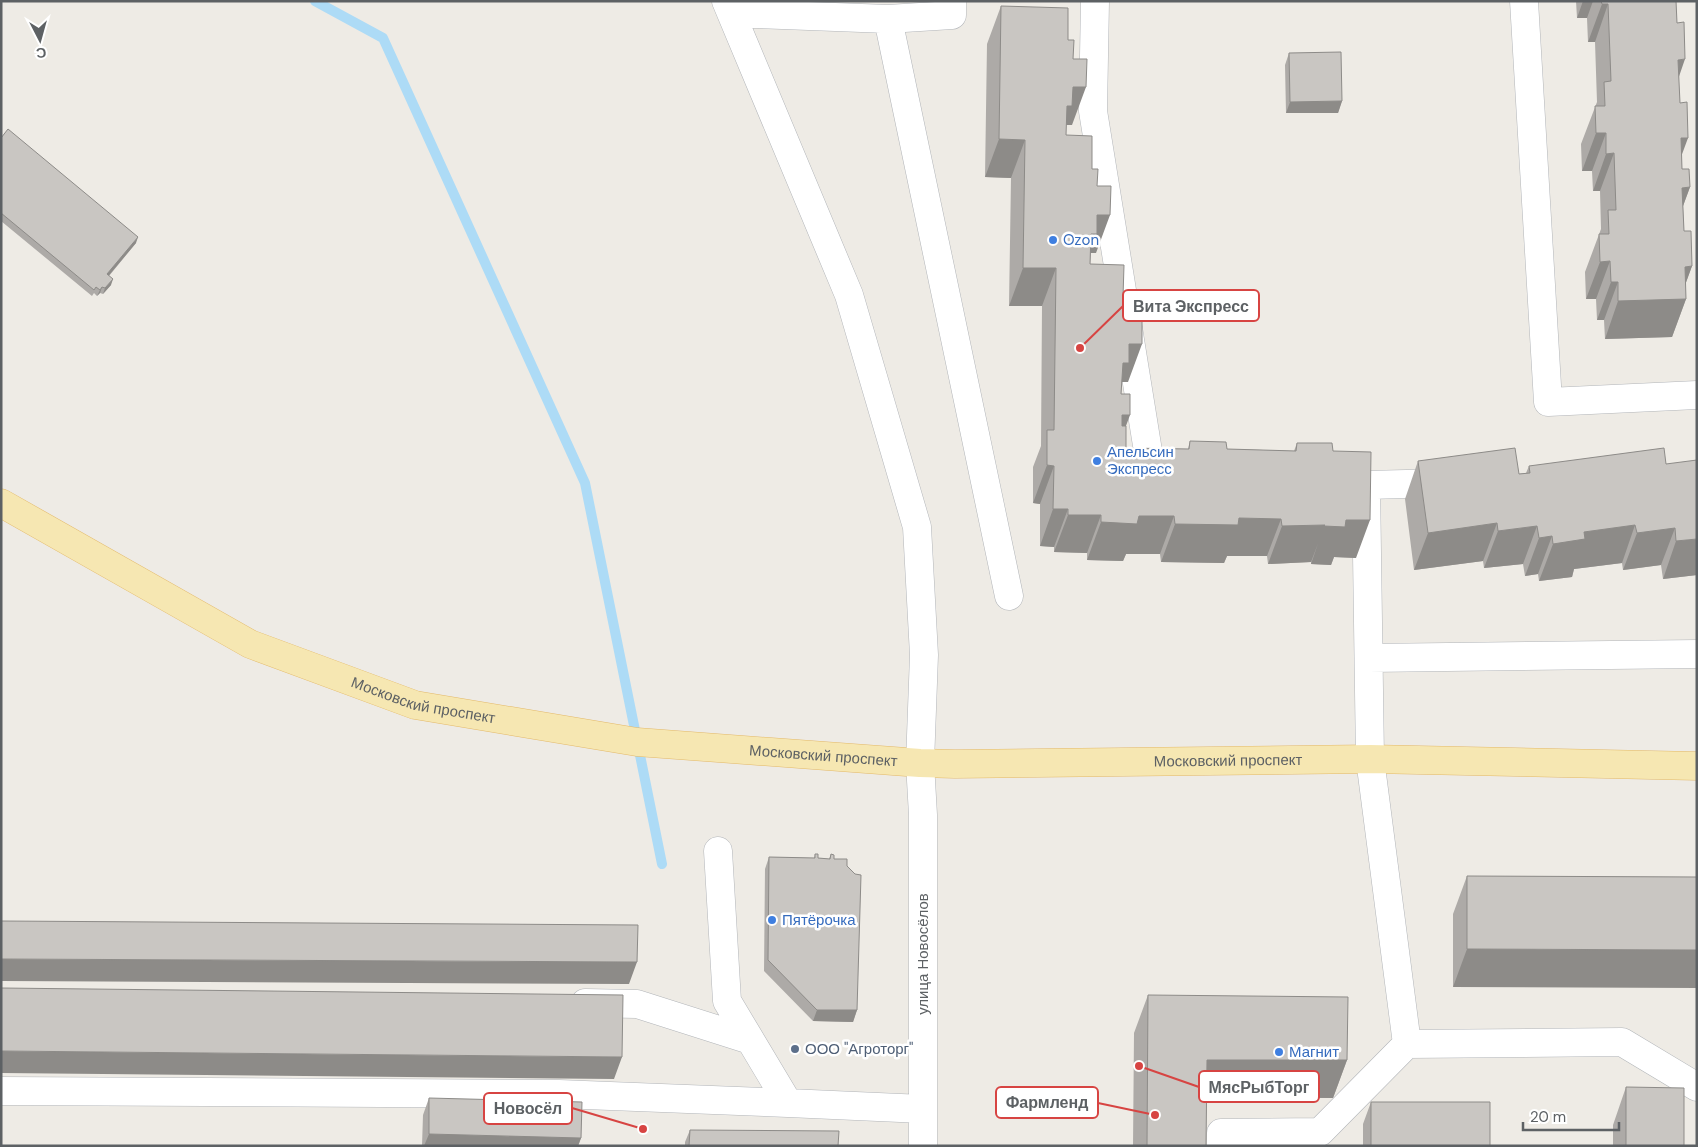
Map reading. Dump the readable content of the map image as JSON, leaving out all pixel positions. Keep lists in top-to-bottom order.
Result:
{
  "streets": {
    "main road": ["Московский проспект"],
    "street": ["улица Новосёлов"]
  },
  "crossings": [
    ["Московский проспект", "улица Новосёлов"]
  ],
  "places": [
    "Ozon",
    "Вита Экспресс",
    "Апельсин Экспресс",
    "Пятёрочка",
    "ООО \"Агроторг\"",
    "Магнит",
    "МясРыбТорг",
    "Фармленд",
    "Новосёл"
  ],
  "scale_bar": "20 m",
  "north": "bottom"
}
